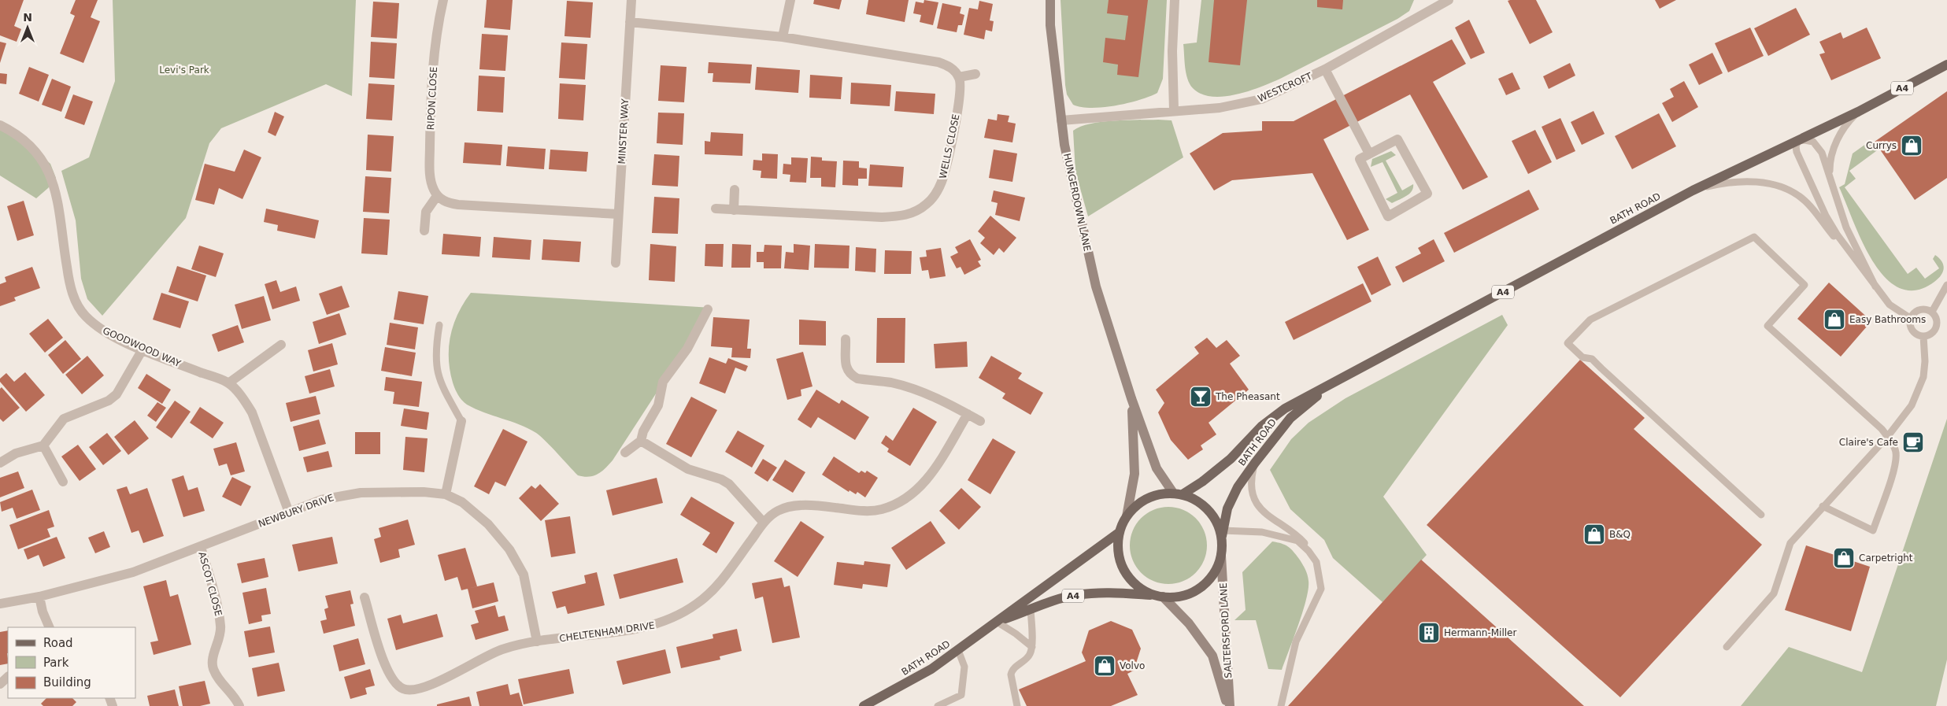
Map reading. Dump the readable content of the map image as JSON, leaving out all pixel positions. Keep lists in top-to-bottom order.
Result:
{
  "streets": {
    "main road": [
      "A4",
      "HUNGERDOWN LANE",
      "BATH ROAD",
      "SALTERSFORD LANE"
    ],
    "street": [
      "WESTCROFT",
      "RIPON CLOSE",
      "MINSTER WAY",
      "WELLS CLOSE",
      "GOODWOOD WAY",
      "NEWBURY DRIVE",
      "ASCOT CLOSE",
      "CHELTENHAM DRIVE"
    ]
  },
  "crossings": [
    ["WESTCROFT", "HUNGERDOWN LANE"],
    ["HUNGERDOWN LANE", "BATH ROAD"],
    ["HUNGERDOWN LANE", "SALTERSFORD LANE"],
    ["BATH ROAD", "SALTERSFORD LANE"],
    ["GOODWOOD WAY", "NEWBURY DRIVE"],
    ["NEWBURY DRIVE", "ASCOT CLOSE"],
    ["NEWBURY DRIVE", "CHELTENHAM DRIVE"]
  ],
  "parks": ["Levi's Park"],
  "places": {
    "shop": [
      "Currys",
      "Easy Bathrooms",
      "B&Q",
      "Carpetright",
      "Volvo"
    ],
    "bar": ["The Pheasant"],
    "cafe": ["Claire's Cafe"],
    "building": ["Hermann-Miller"]
  },
  "legend": ["Road", "Park", "Building"],
  "north": "top"
}
